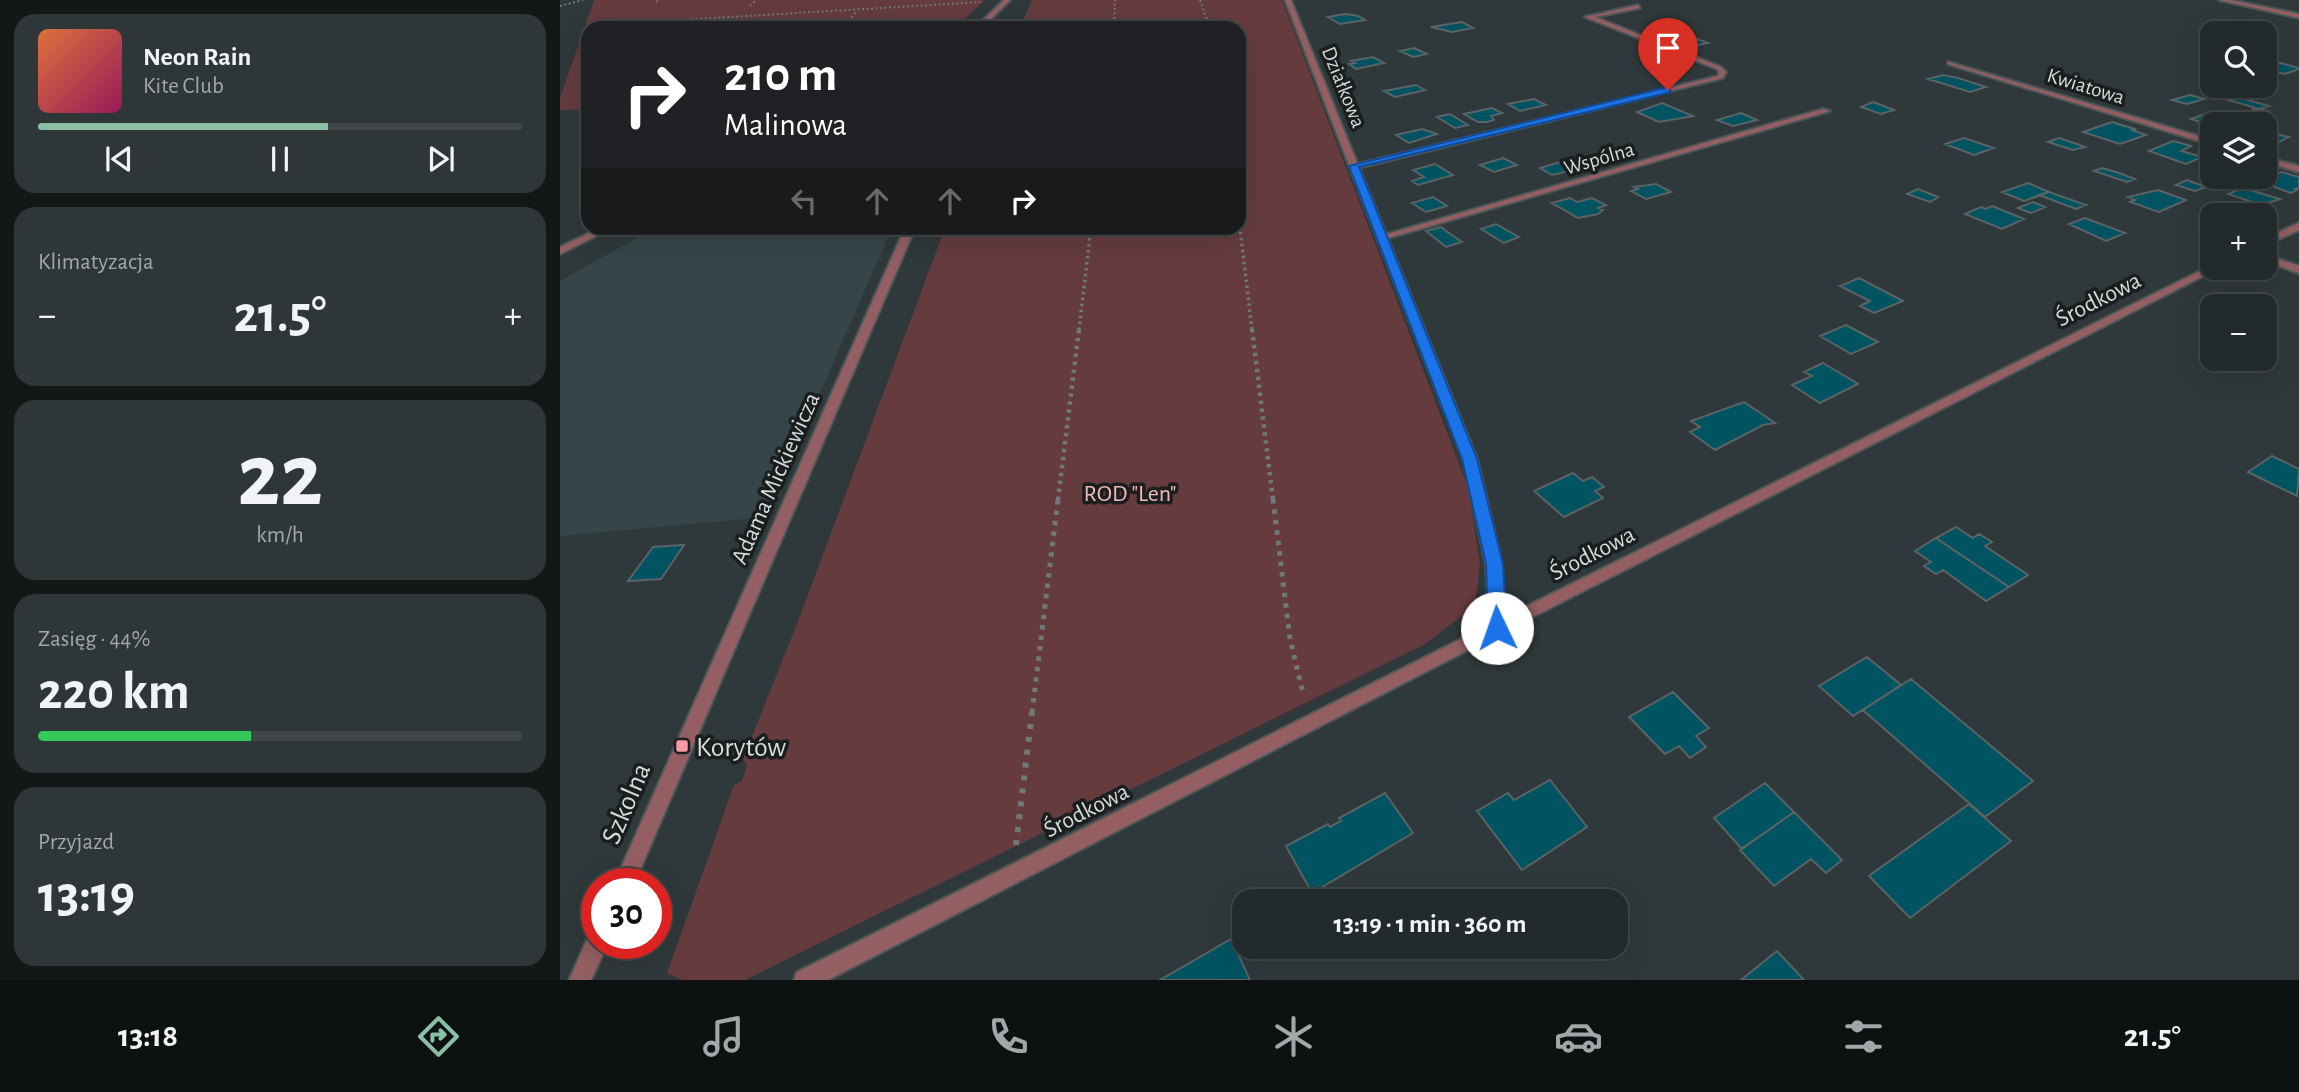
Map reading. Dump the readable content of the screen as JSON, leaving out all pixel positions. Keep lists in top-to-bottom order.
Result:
{
  "streets": {
    "street": [
      "Kwiatowa",
      "Działkowa",
      "Wspólna",
      "Środkowa",
      "Adama Mickiewicza",
      "Szkolna"
    ]
  },
  "crossings": [
    ["Działkowa", "Wspólna"],
    ["Działkowa", "Środkowa"],
    ["Adama Mickiewicza", "Szkolna"]
  ],
  "parks": ["ROD \"Len\""],
  "places": {
    "transit": ["Korytów"]
  },
  "page": {
    "map_buttons": ["+", "−"],
    "turn": ["210 m", "Malinowa"],
    "song": ["Neon Rain", "Kite Club"],
    "tile": [
      "Klimatyzacja",
      ["22", "km/h"],
      ["Zasięg · 44%", "220 km"],
      ["Przyjazd", "13:19"]
    ],
    "heat": ["−", "21.5°", "+"],
    "limit": "30",
    "trip": "13:19 · 1 min · 360 m",
    "tabs": ["13:18", "21.5°"]
  }
}
